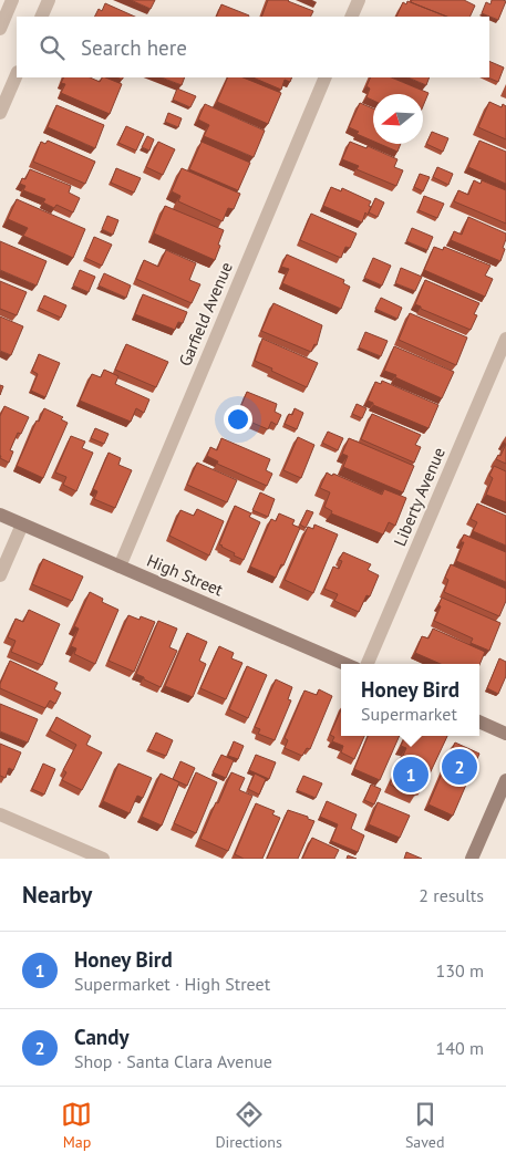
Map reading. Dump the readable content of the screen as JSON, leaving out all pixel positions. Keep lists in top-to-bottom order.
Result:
{
  "streets": {
    "main road": ["High Street"],
    "street": ["Garfield Avenue", "Liberty Avenue"]
  },
  "crossings": [
    ["Garfield Avenue", "High Street"]
  ],
  "north": "left",
  "page": {
    "search": "Search here",
    "popup": ["Honey Bird", "Supermarket"],
    "pins": ["2", "1"],
    "heading": ["Nearby", "2 results"],
    "list": [
      {
        "mark": "1",
        "name": "Honey Bird",
        "note": "Supermarket · High Street",
        "value": "130 m"
      },
      {
        "mark": "2",
        "name": "Candy",
        "note": "Shop · Santa Clara Avenue",
        "value": "140 m"
      }
    ],
    "nav": ["Map", "Directions", "Saved"]
  }
}
